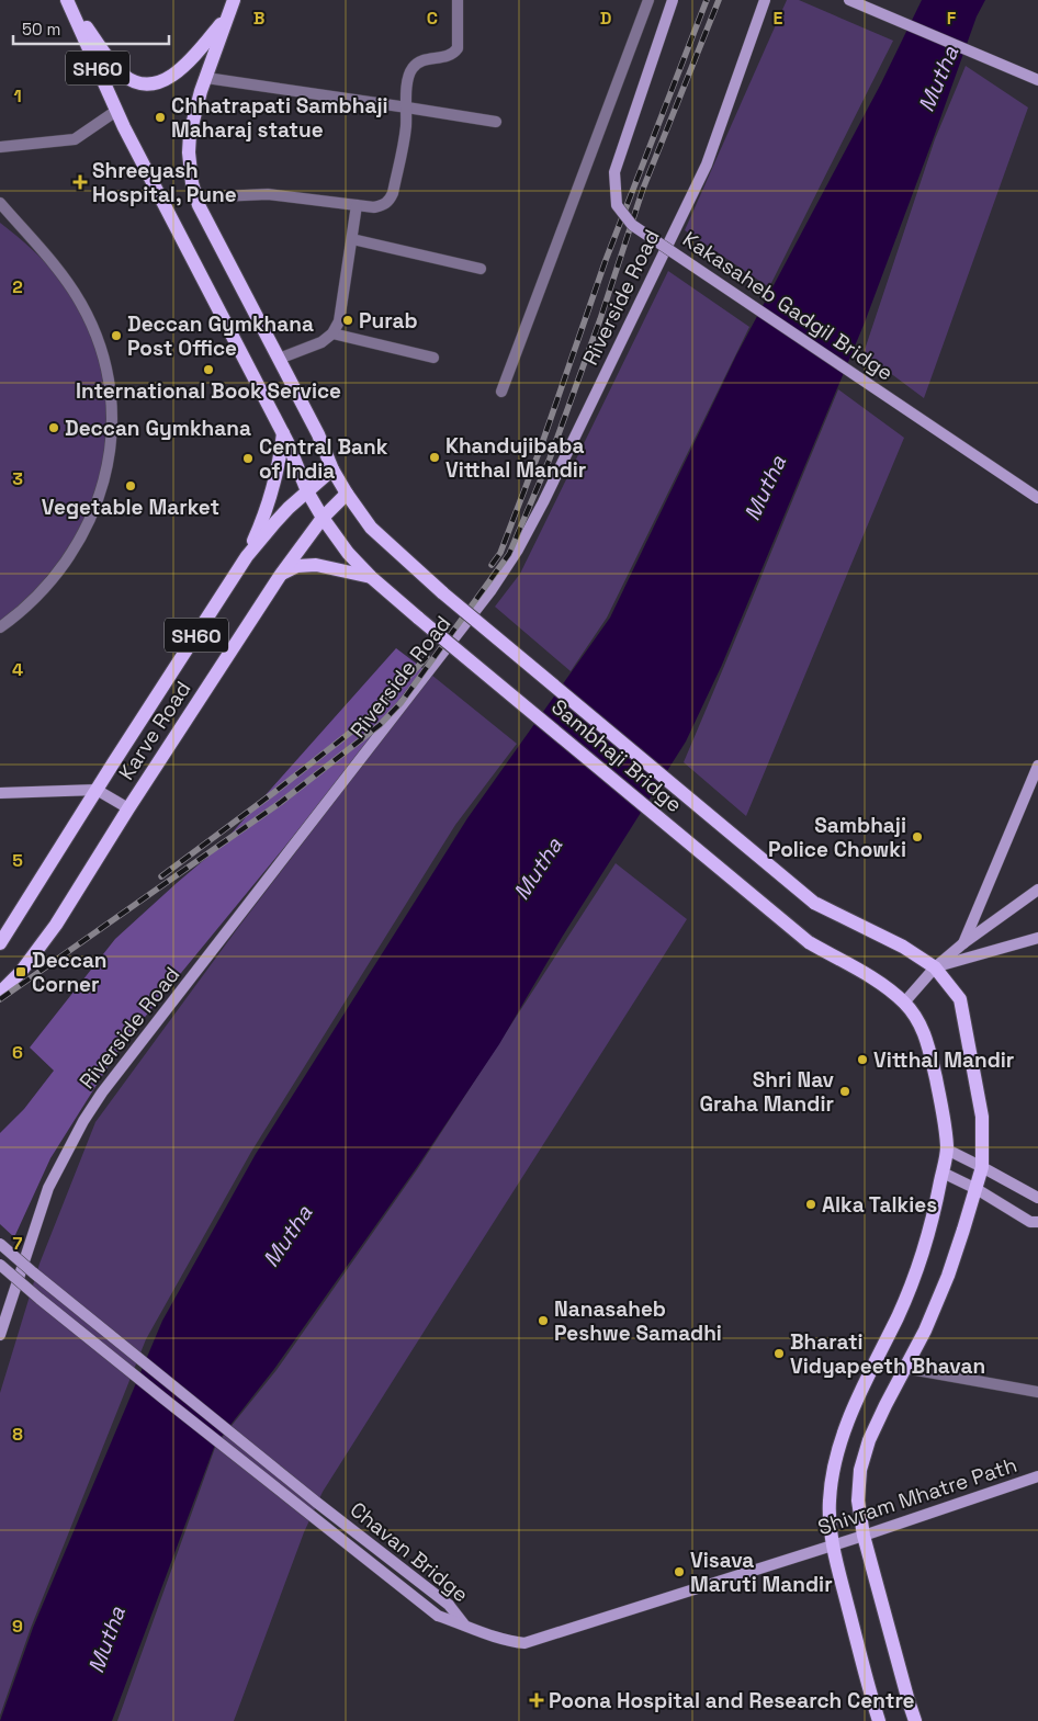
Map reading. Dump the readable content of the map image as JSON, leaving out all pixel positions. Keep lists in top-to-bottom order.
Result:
{
  "streets": {
    "main road": ["SH60", "Karve Road", "Sambhaji Bridge"],
    "street": [
      "Riverside Road",
      "Kakasaheb Gadgil Bridge",
      "Shivram Mhatre Path",
      "Chavan Bridge"
    ]
  },
  "crossings": [
    ["SH60", "Karve Road"],
    ["SH60", "Sambhaji Bridge"],
    ["Karve Road", "Sambhaji Bridge"],
    ["Sambhaji Bridge", "Shivram Mhatre Path"],
    ["Shivram Mhatre Path", "Chavan Bridge"]
  ],
  "water": ["Mutha"],
  "places": {
    "other": [
      "Chhatrapati Sambhaji Maharaj statue",
      "Purab",
      "Deccan Gymkhana Post Office",
      "International Book Service",
      "Deccan Gymkhana",
      "Khandujibaba Vitthal Mandir",
      "Central Bank of India",
      "Vegetable Market",
      "Sambhaji Police Chowki",
      "Vitthal Mandir",
      "Shri Nav Graha Mandir",
      "Alka Talkies",
      "Nanasaheb Peshwe Samadhi",
      "Bharati Vidyapeeth Bhavan",
      "Visava Maruti Mandir"
    ],
    "health": ["Shreeyash Hospital, Pune", "Poona Hospital and Research Centre"],
    "transit": ["Deccan Corner"]
  },
  "scale_bar": "50 m",
  "grid": {
    "columns": [
      "B",
      "C",
      "D",
      "E",
      "F"
    ],
    "rows": [
      "1",
      "2",
      "3",
      "4",
      "5",
      "6",
      "7",
      "8",
      "9"
    ]
  }
}
